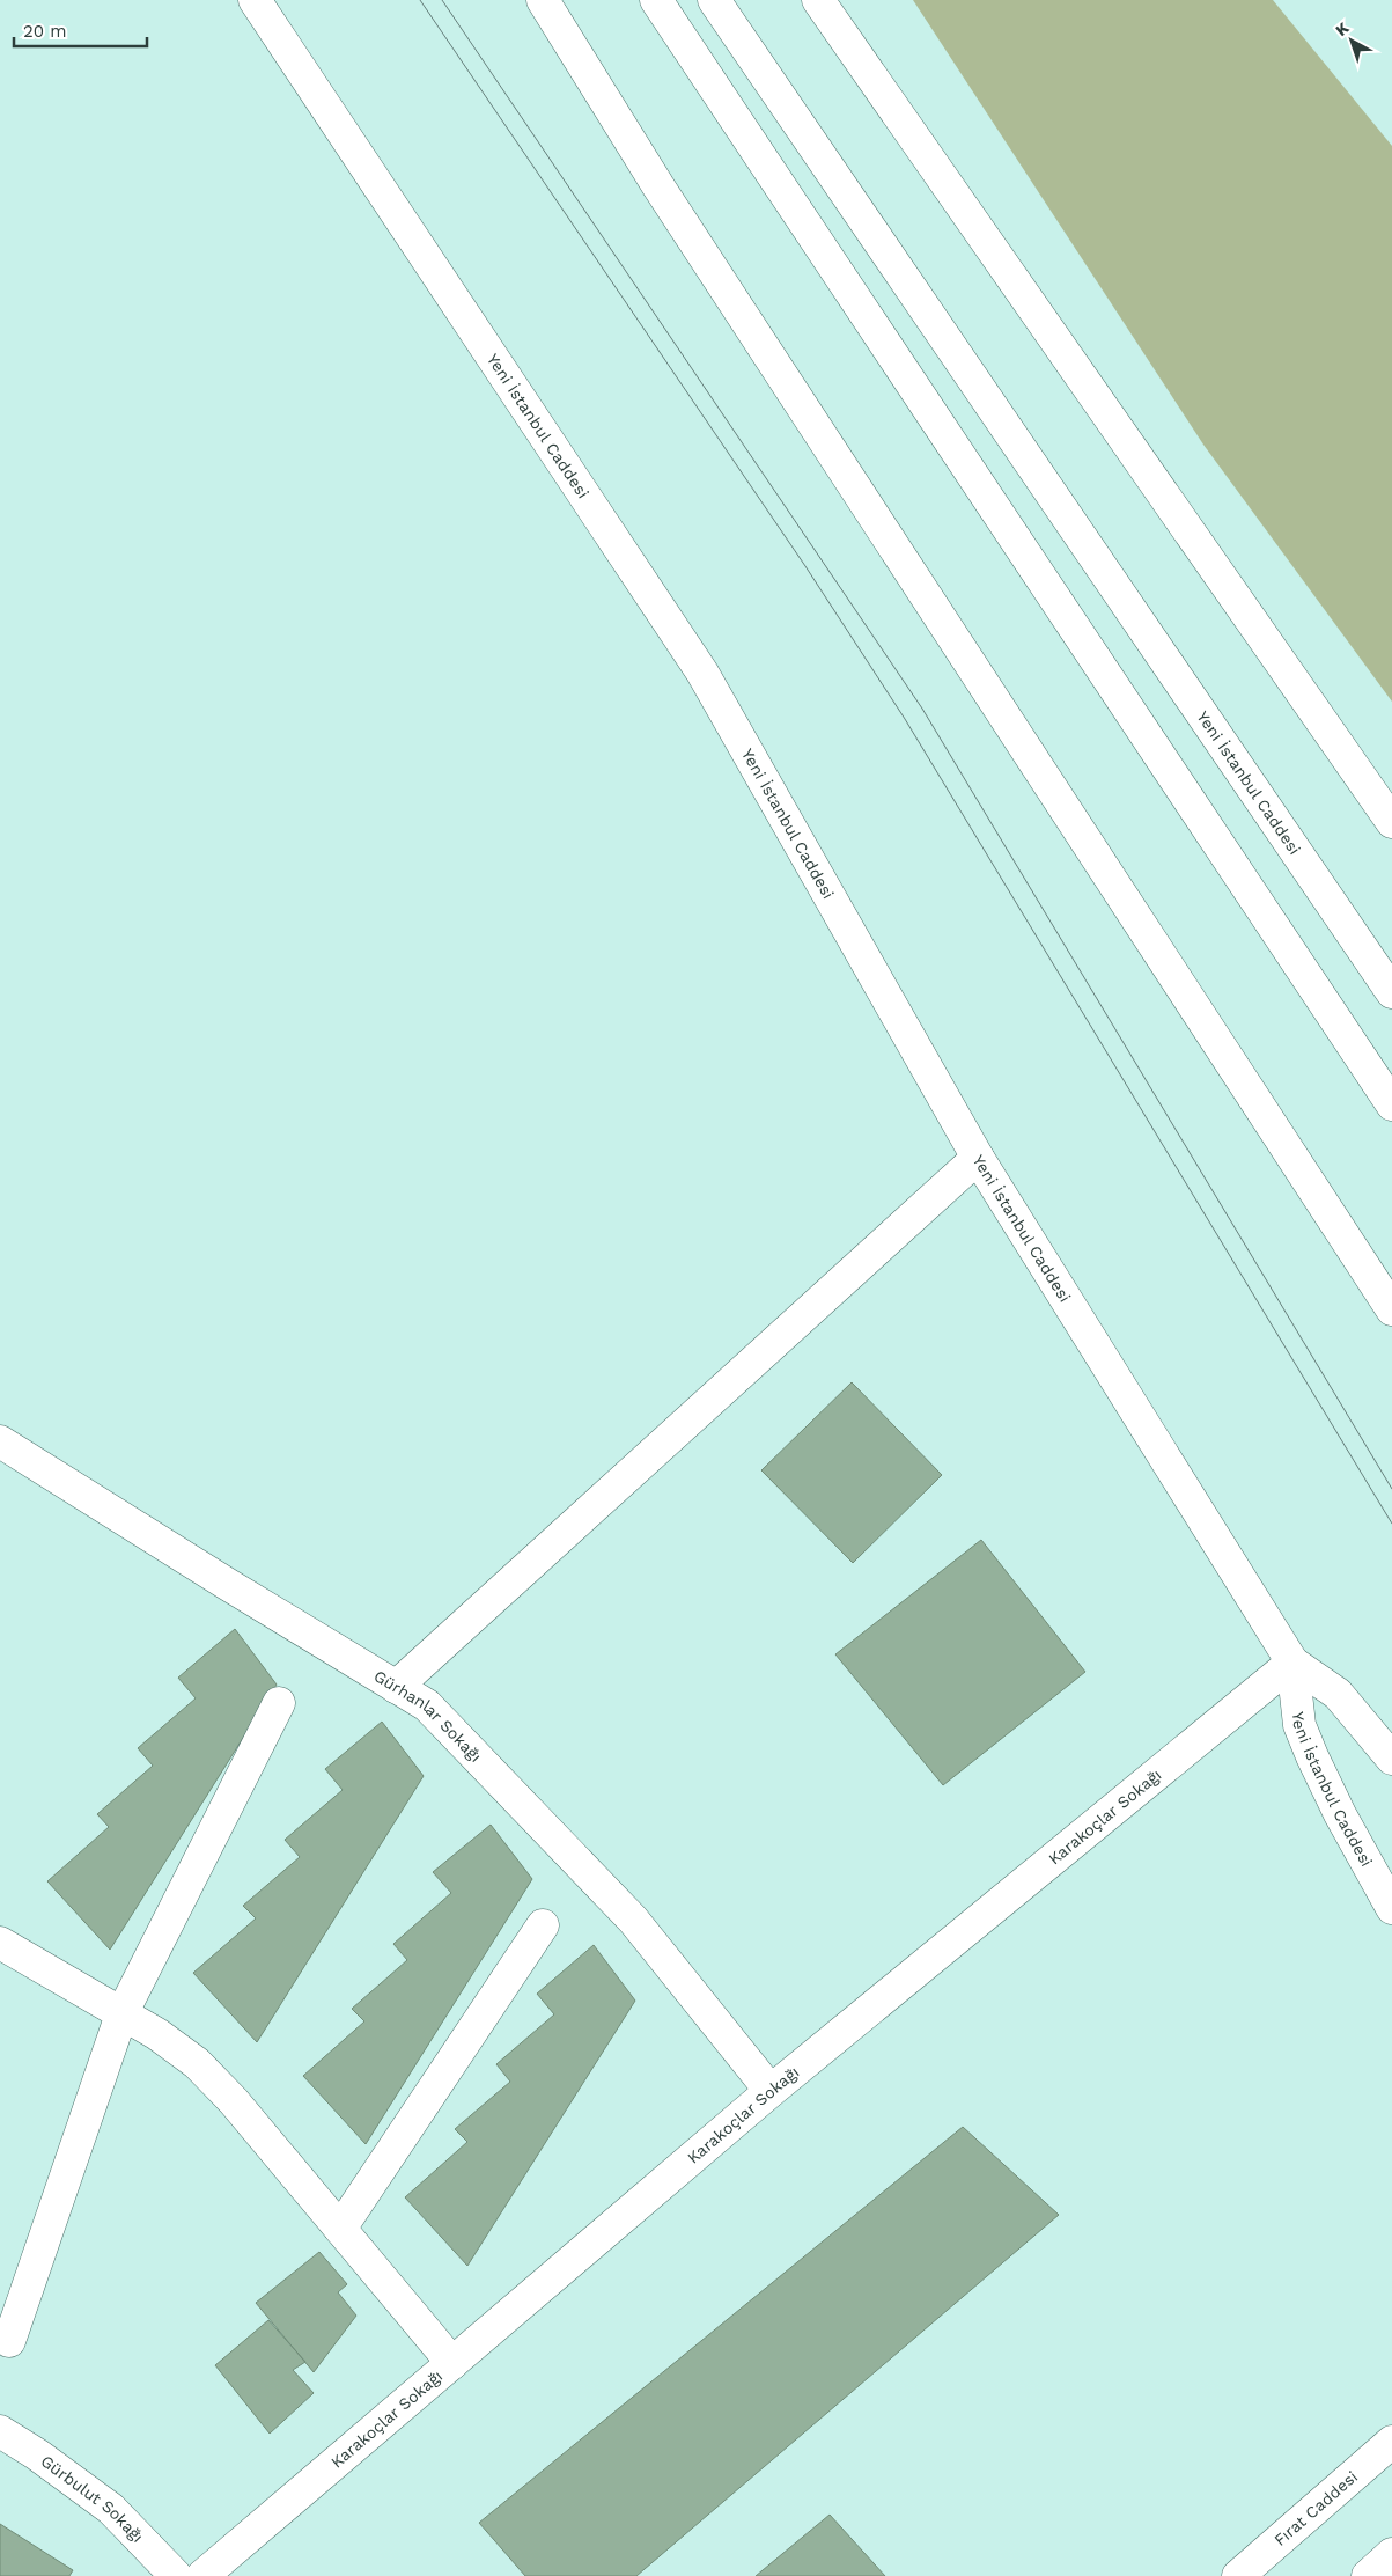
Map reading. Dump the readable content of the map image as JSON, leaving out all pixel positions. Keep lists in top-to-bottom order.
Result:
{
  "streets": {
    "main road": [
      "Yeni İstanbul Caddesi",
      "Gürhanlar Sokağı",
      "Karakoçlar Sokağı",
      "Gürbulut Sokağı",
      "Fırat Caddesi"
    ]
  },
  "crossings": [
    ["Yeni İstanbul Caddesi", "Karakoçlar Sokağı"],
    ["Gürhanlar Sokağı", "Karakoçlar Sokağı"]
  ],
  "scale_bar": "20 m",
  "north": "top left"
}
